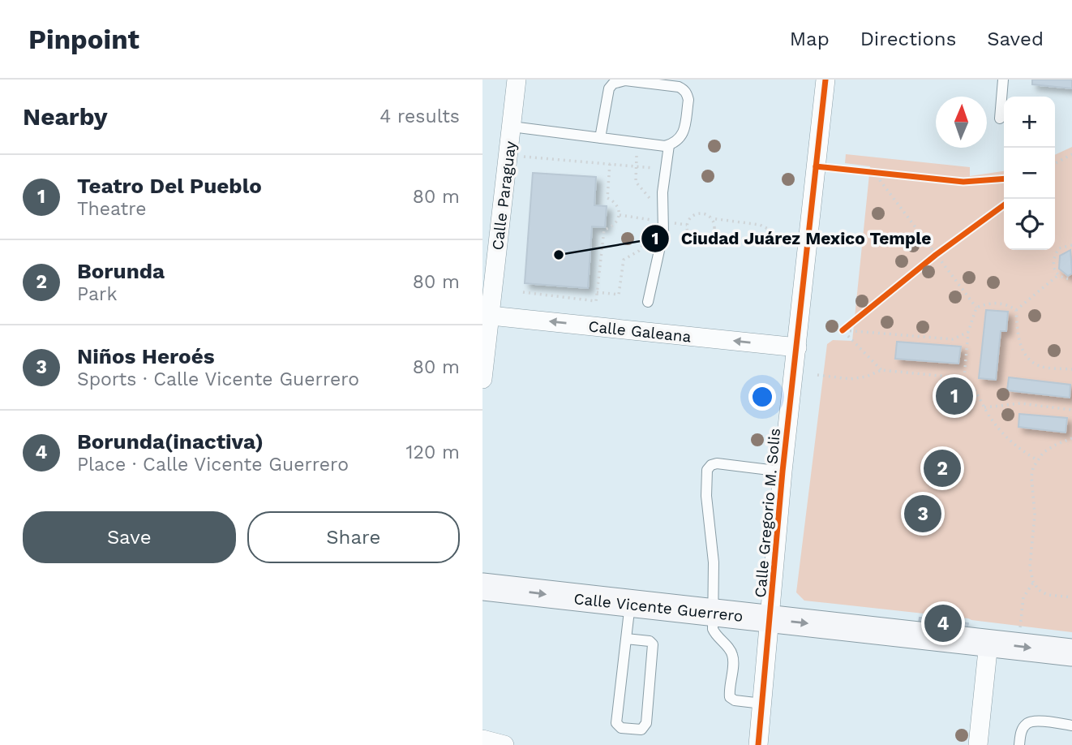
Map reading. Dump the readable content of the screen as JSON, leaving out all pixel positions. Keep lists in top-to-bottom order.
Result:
{
  "streets": {
    "main road": ["Calle Vicente Guerrero"],
    "street": ["Calle Paraguay", "Calle Galeana", "Calle Gregorio M. Solis"]
  },
  "crossings": [
    ["Calle Paraguay", "Calle Galeana"],
    ["Calle Galeana", "Calle Gregorio M. Solis"],
    ["Calle Gregorio M. Solis", "Calle Vicente Guerrero"]
  ],
  "one_way": ["Calle Galeana", "Calle Vicente Guerrero"],
  "places": ["Ciudad Juárez Mexico Temple"],
  "north": "top",
  "page": {
    "header": "Pinpoint",
    "nav": ["Map", "Directions", "Saved"],
    "heading": ["Nearby", "4 results"],
    "map_buttons": ["+", "−"],
    "list": [
      {
        "mark": "1",
        "name": "Teatro Del Pueblo",
        "note": "Theatre",
        "value": "80 m"
      },
      {
        "mark": "2",
        "name": "Borunda",
        "note": "Park",
        "value": "80 m"
      },
      {
        "mark": "3",
        "name": "Niños Heroés",
        "note": "Sports · Calle Vicente Guerrero",
        "value": "80 m"
      },
      {
        "mark": "4",
        "name": "Borunda(inactiva)",
        "note": "Place · Calle Vicente Guerrero",
        "value": "120 m"
      }
    ],
    "pins": [
      "1",
      "2",
      "3",
      "4"
    ],
    "buttons": ["Save", "Share"]
  }
}
